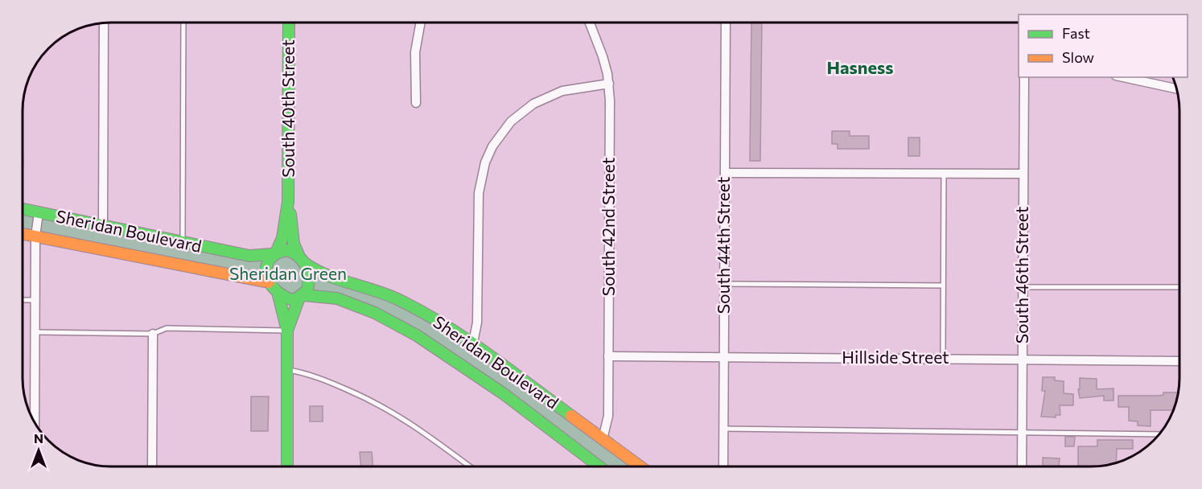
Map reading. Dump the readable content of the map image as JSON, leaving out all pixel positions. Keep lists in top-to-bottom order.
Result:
{
  "streets": {
    "main road": ["South 40th Street", "Sheridan Boulevard"],
    "street": [
      "South 42nd Street",
      "South 44th Street",
      "South 46th Street",
      "Hillside Street"
    ]
  },
  "crossings": [
    ["South 40th Street", "Sheridan Boulevard"],
    ["South 42nd Street", "Sheridan Boulevard"],
    ["South 42nd Street", "Hillside Street"],
    ["South 44th Street", "Hillside Street"],
    ["South 46th Street", "Hillside Street"]
  ],
  "districts": ["Hasness"],
  "parks": ["Sheridan Green"],
  "legend": ["Fast", "Slow"],
  "north": "top"
}
